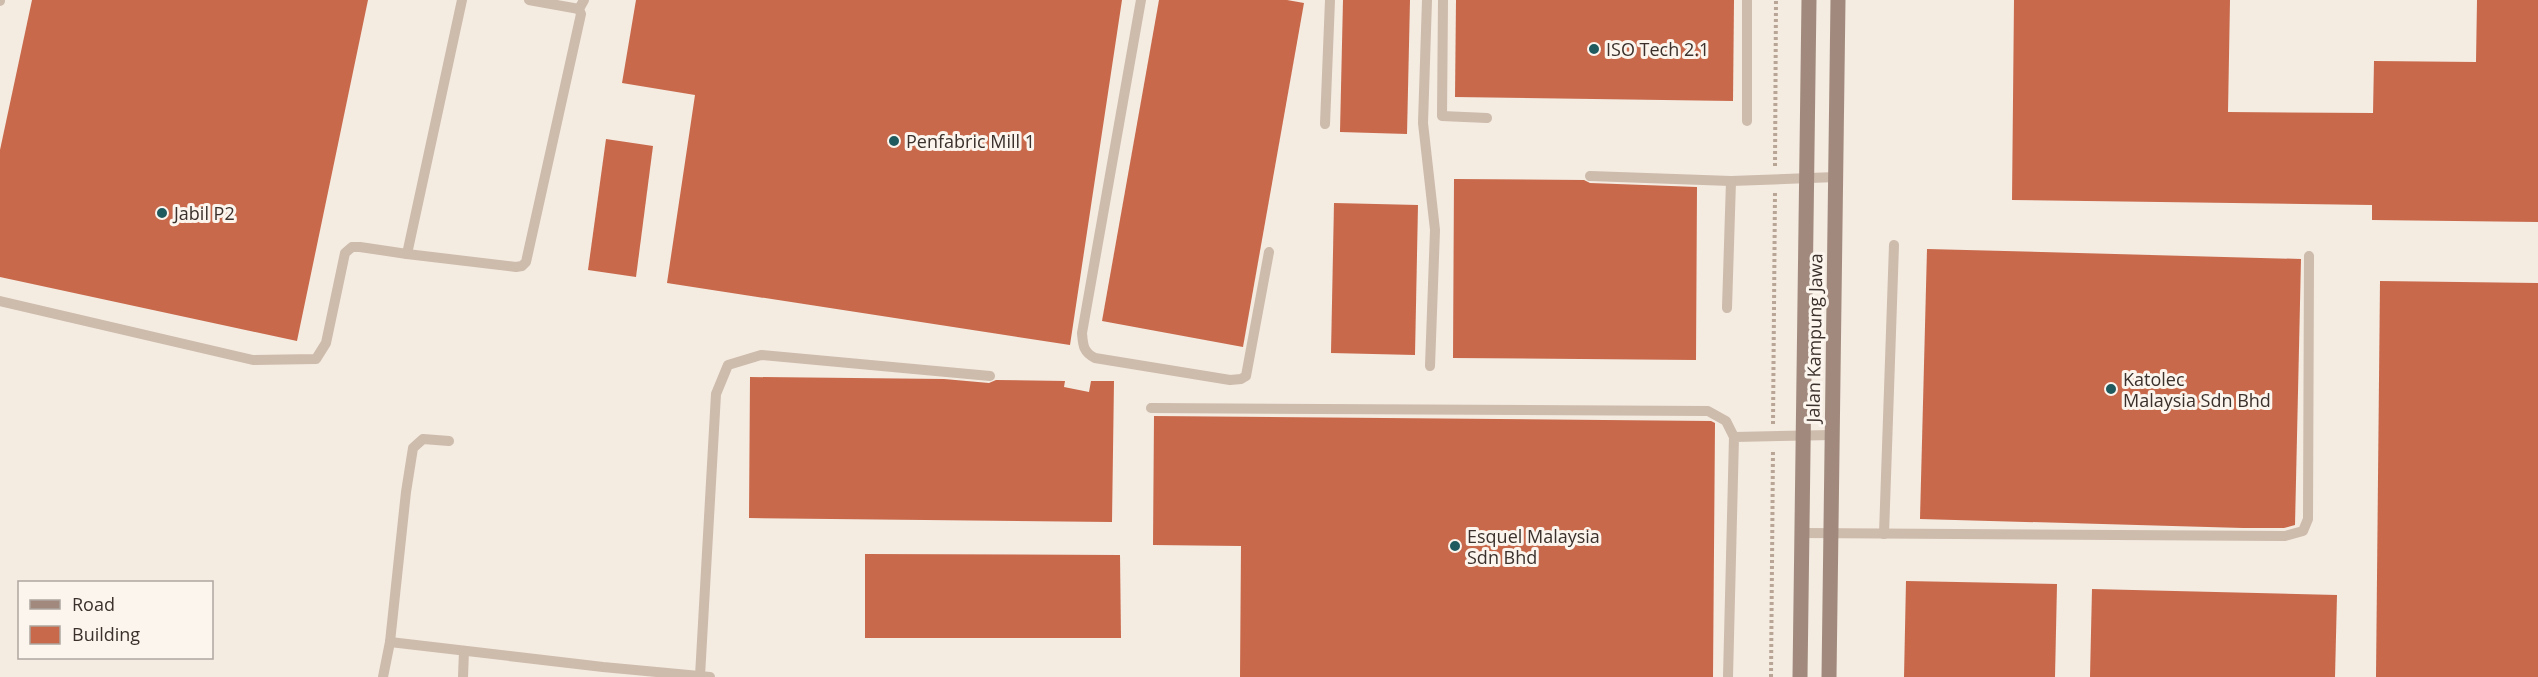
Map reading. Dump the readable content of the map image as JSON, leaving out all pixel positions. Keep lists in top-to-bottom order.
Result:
{
  "streets": {
    "street": ["Jalan Kampung Jawa"]
  },
  "places": [
    "ISO Tech 2.1",
    "Penfabric Mill 1",
    "Jabil P2",
    "Katolec Malaysia Sdn Bhd",
    "Esquel Malaysia Sdn Bhd"
  ],
  "legend": ["Road", "Building"]
}
